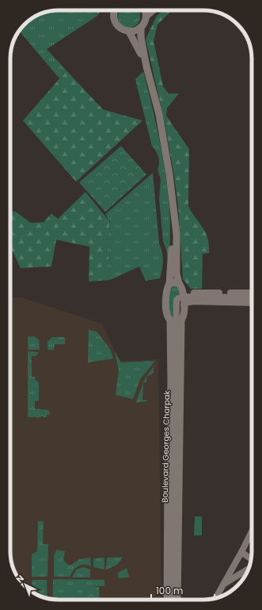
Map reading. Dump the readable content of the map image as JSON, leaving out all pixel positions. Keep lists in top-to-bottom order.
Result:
{
  "streets": {
    "main road": ["Boulevard Georges Charpak"]
  },
  "scale_bar": "100 m",
  "north": "top left"
}
